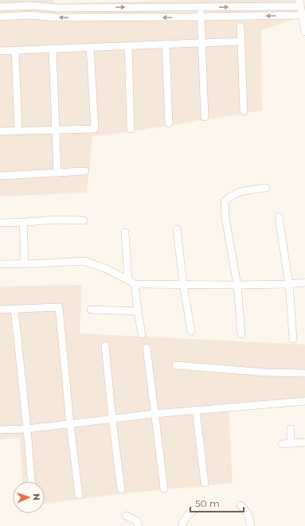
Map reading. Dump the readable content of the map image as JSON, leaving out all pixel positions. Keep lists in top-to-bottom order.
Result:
{
  "scale_bar": "50 m",
  "north": "right"
}
